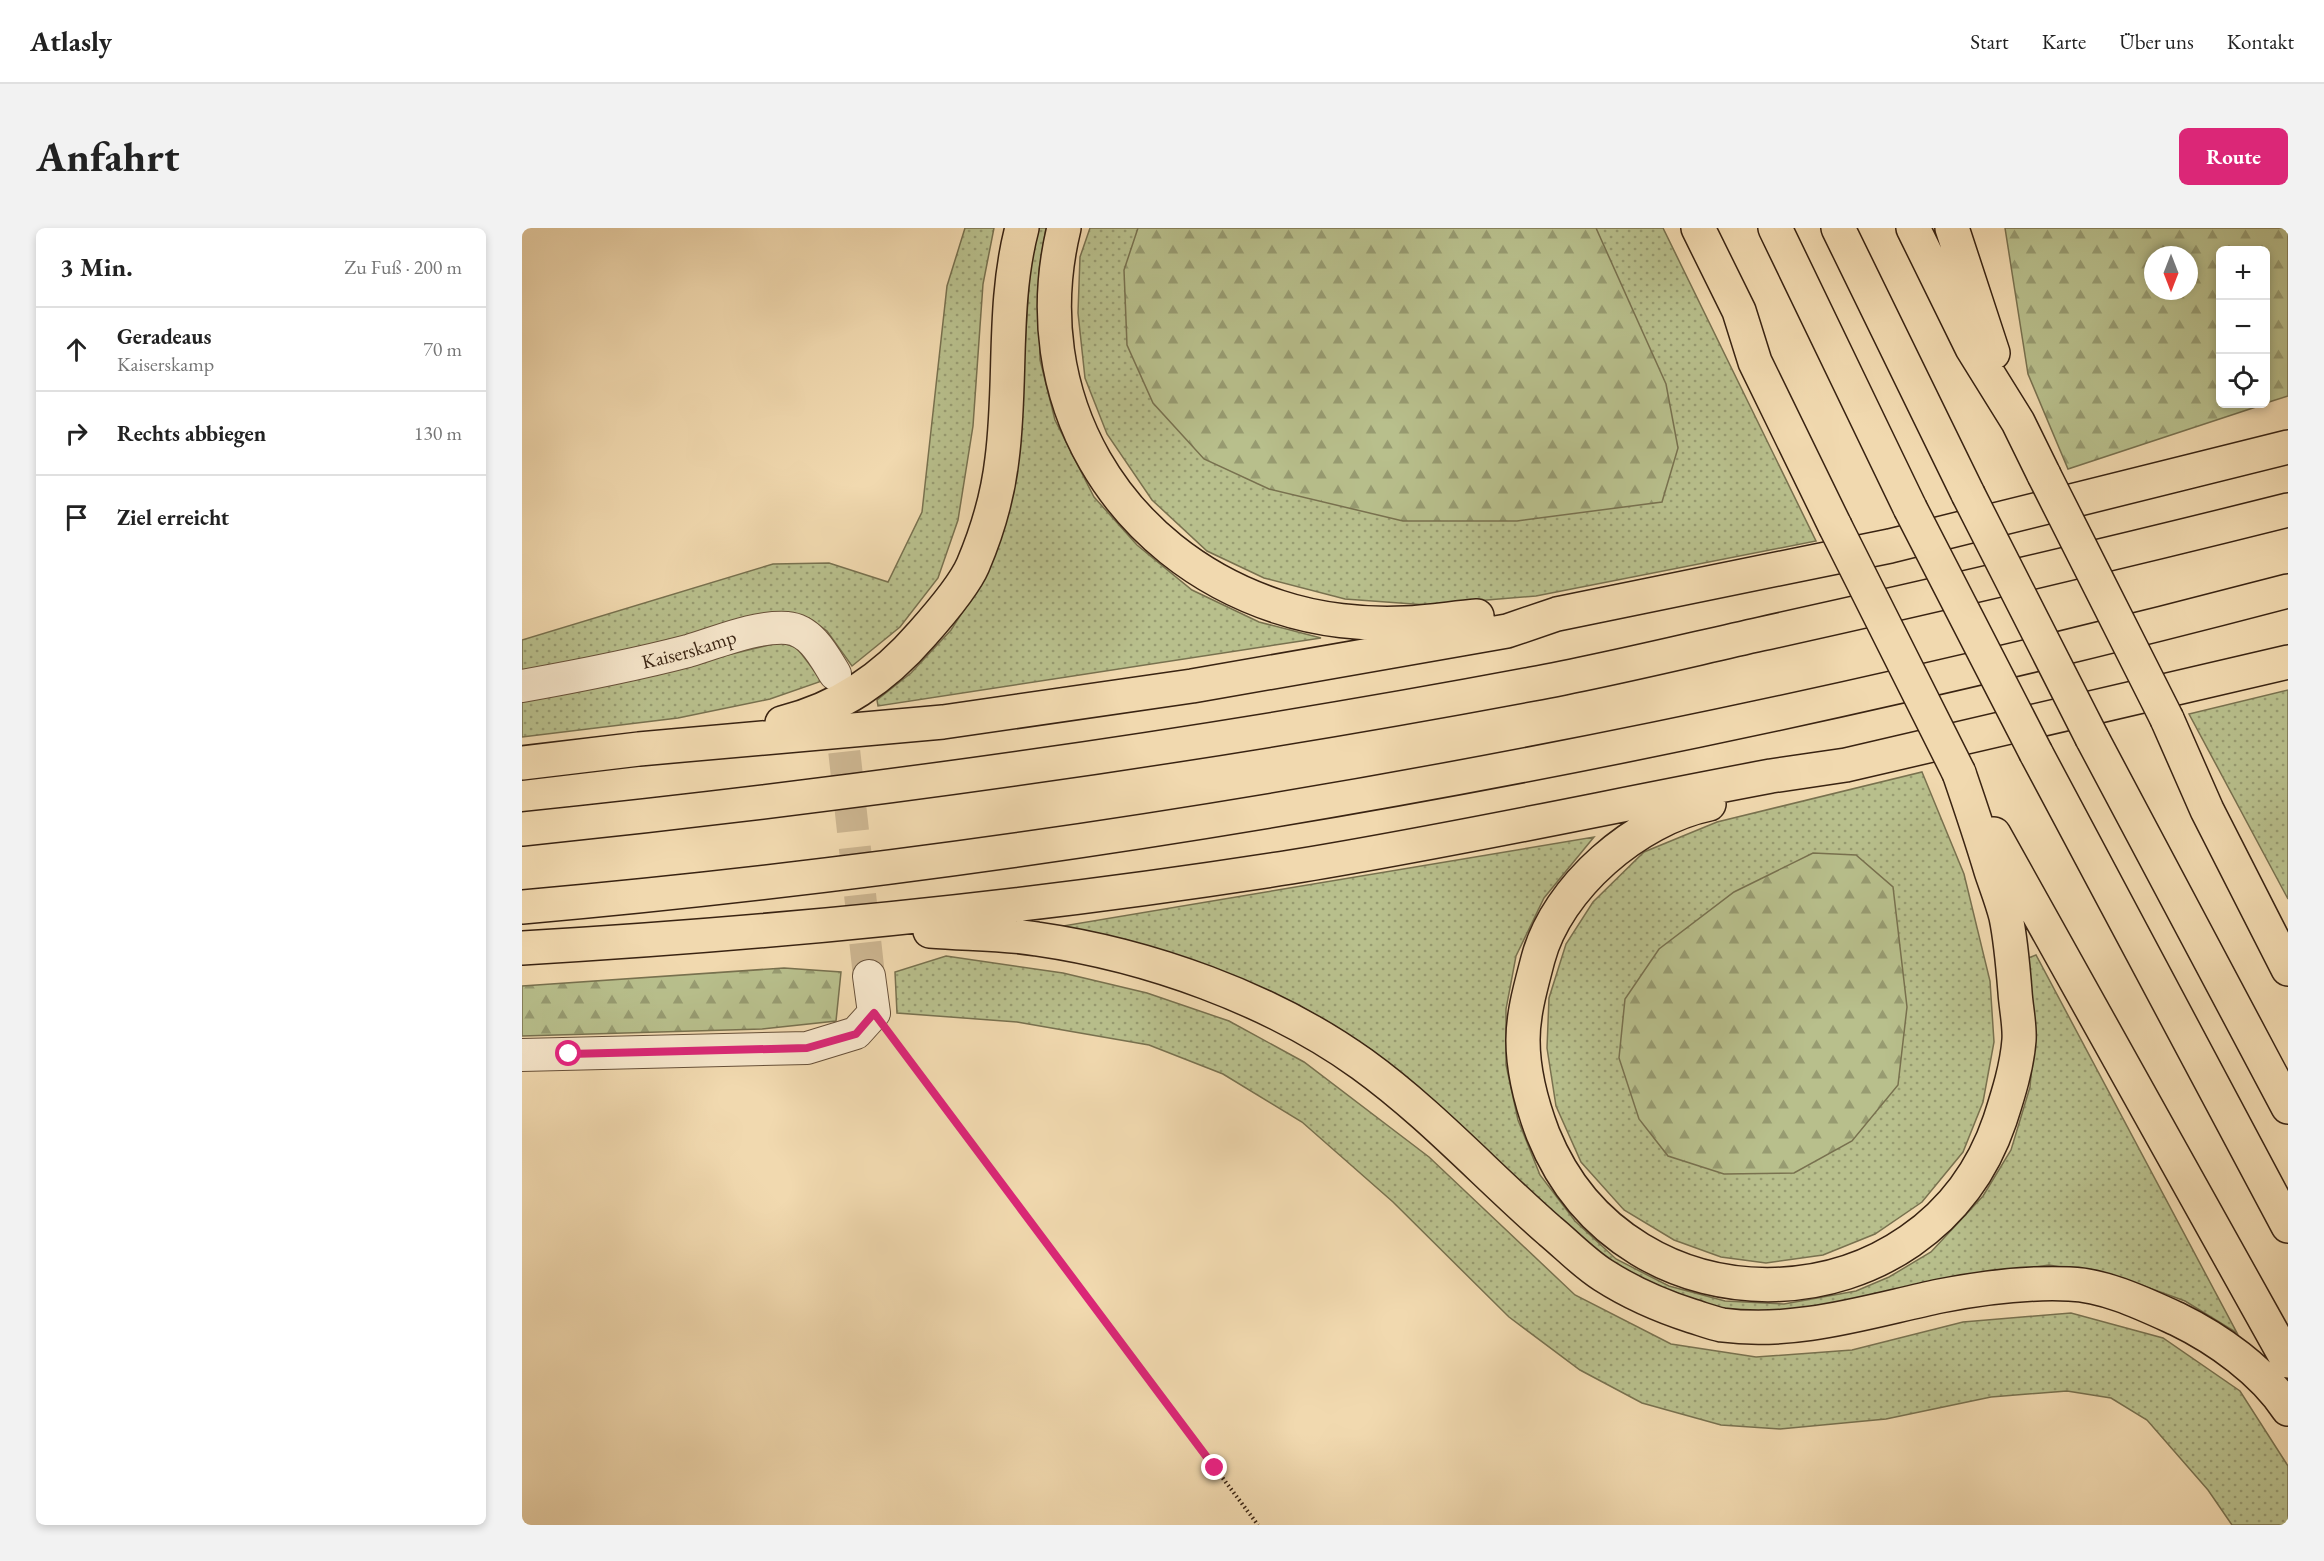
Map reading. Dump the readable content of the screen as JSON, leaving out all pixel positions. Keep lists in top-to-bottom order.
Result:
{
  "streets": {
    "street": ["Kaiserskamp"]
  },
  "north": "bottom",
  "page": {
    "header": "Atlasly",
    "nav": [
      "Start",
      "Karte",
      "Über uns",
      "Kontakt"
    ],
    "buttons": "Route",
    "title": "Anfahrt",
    "heading": ["3 Min.", "Zu Fuß · 200 m"],
    "map_buttons": ["+", "−"],
    "list": [
      ["Geradeaus", "Kaiserskamp", "70 m"],
      ["Rechts abbiegen", "130 m"],
      "Ziel erreicht"
    ]
  }
}
